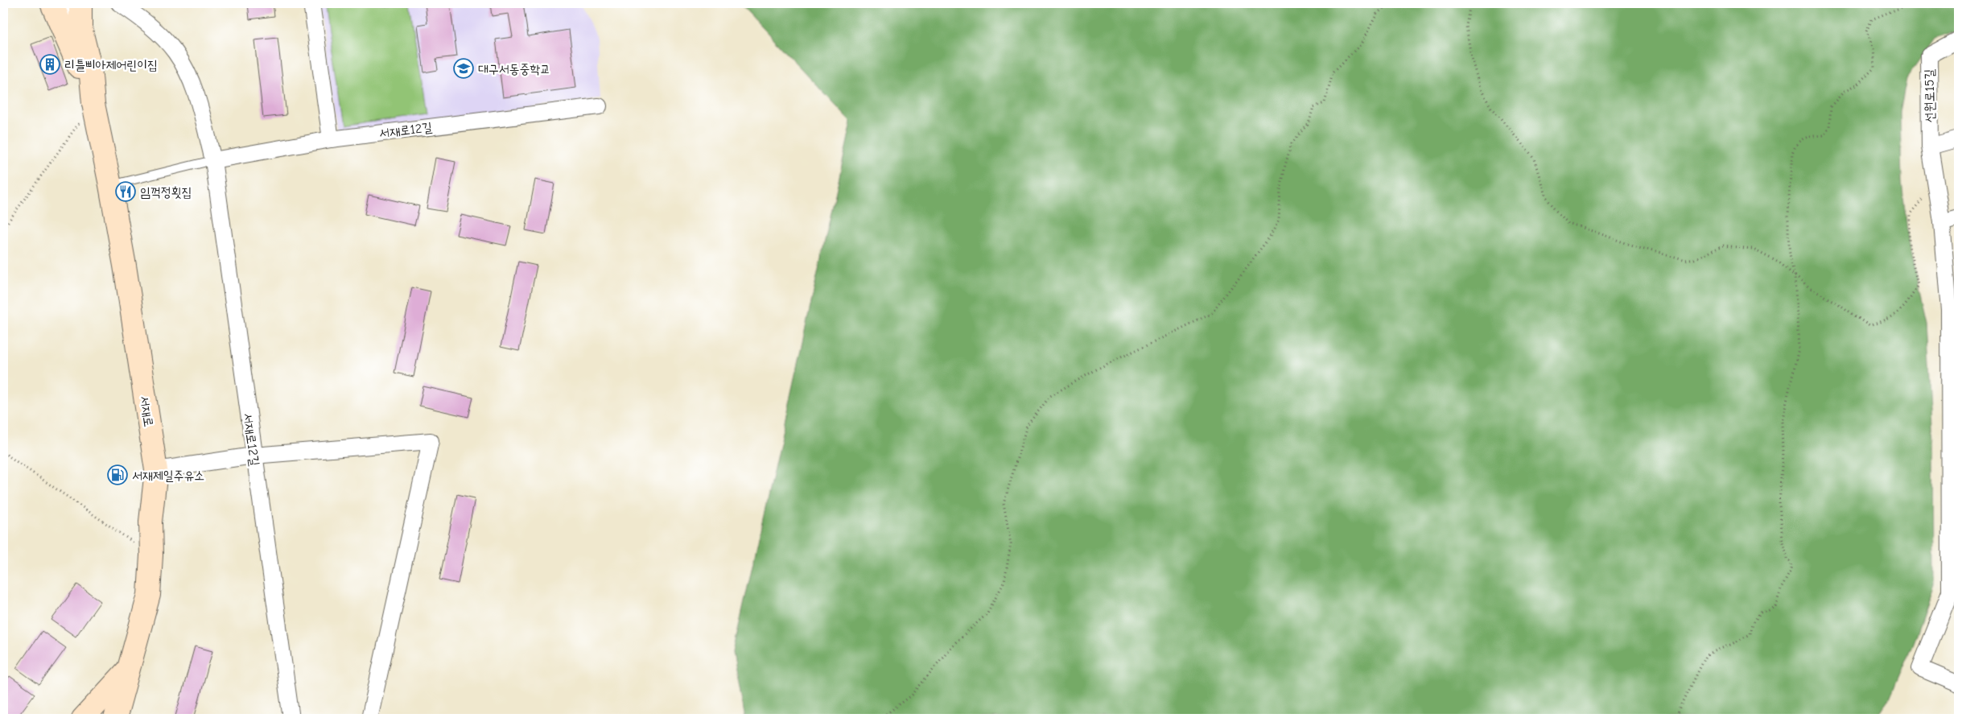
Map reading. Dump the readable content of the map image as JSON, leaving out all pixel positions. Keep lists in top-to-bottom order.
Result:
{
  "streets": {
    "main road": ["서재로"],
    "street": ["선원로15길", "서재로12길"]
  },
  "places": {
    "building": ["리틀삐아제어린이집"],
    "school or university": ["대구서동중학교"],
    "restaurant": ["임꺽정횟집"],
    "fuel station": ["서재제일주유소"]
  }
}
